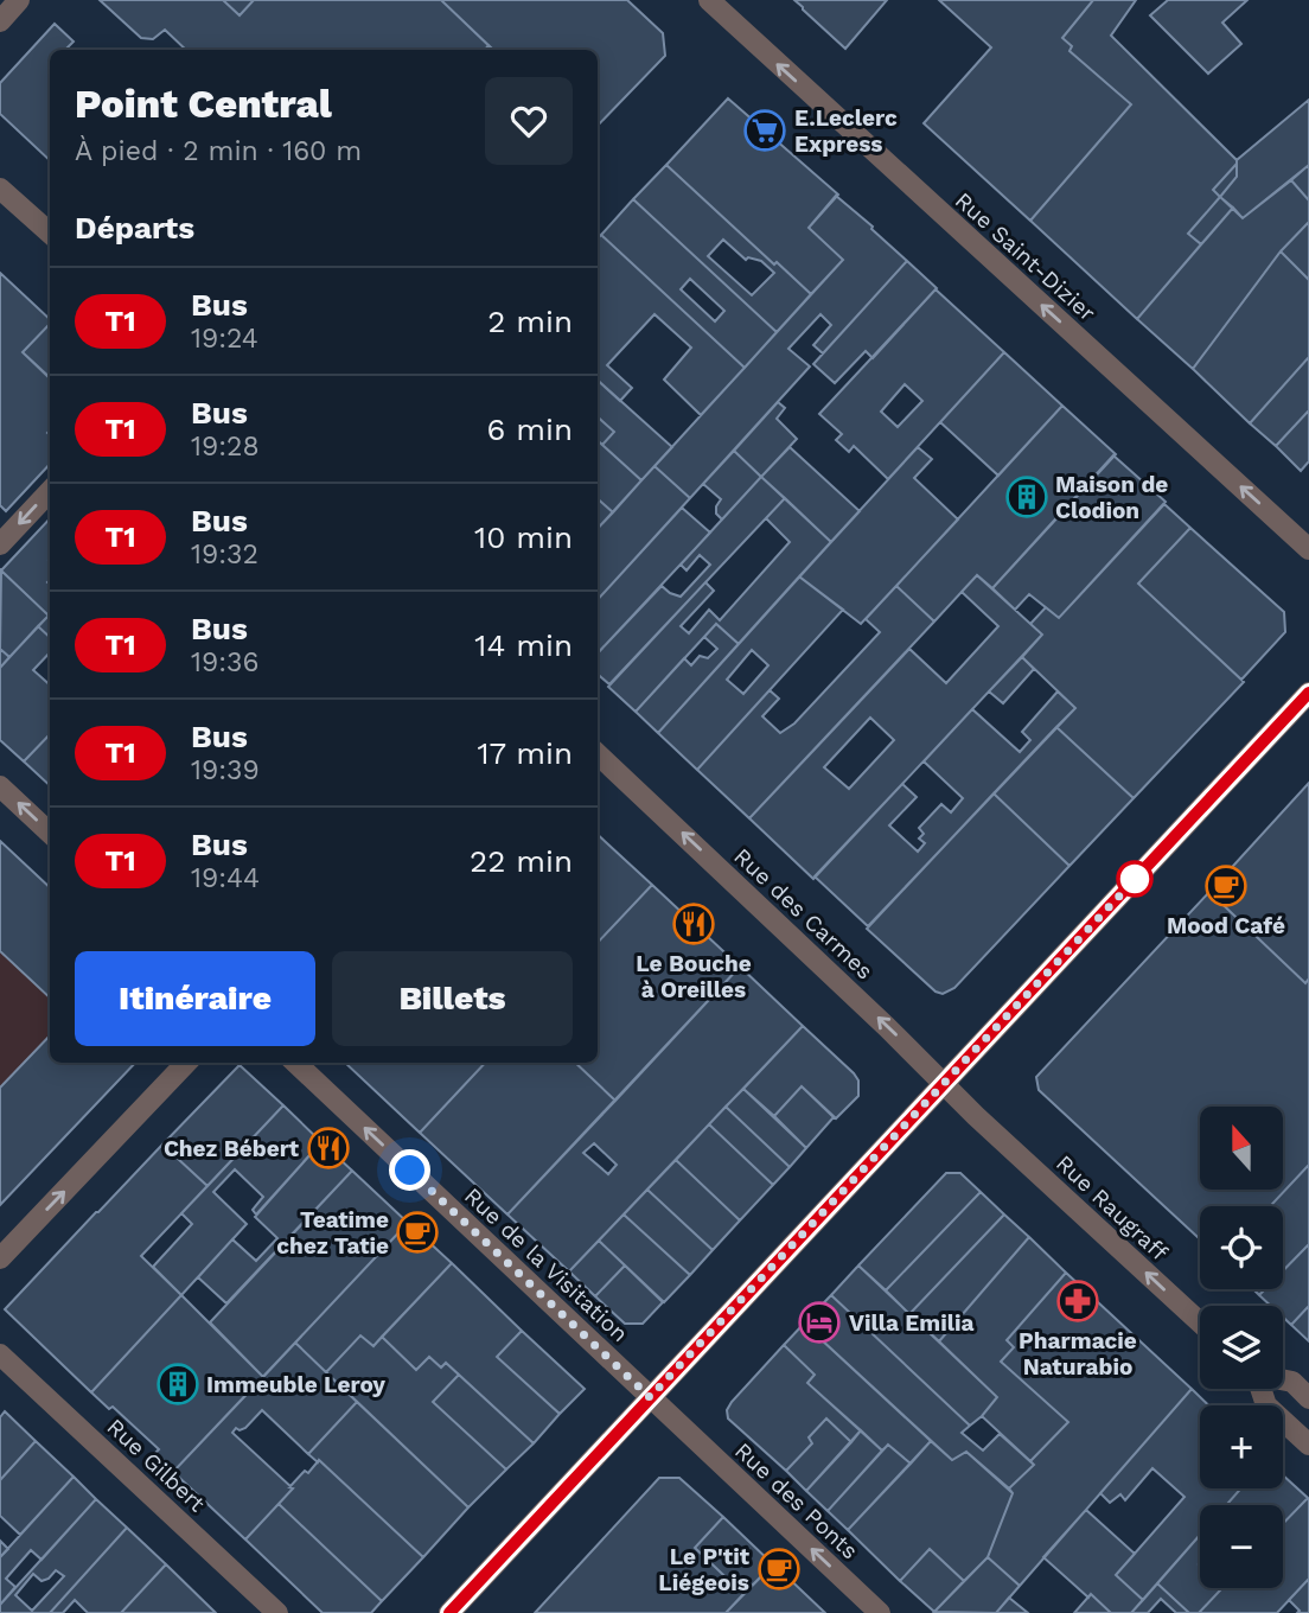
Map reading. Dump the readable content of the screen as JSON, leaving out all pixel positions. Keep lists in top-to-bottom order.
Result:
{
  "streets": {
    "street": [
      "Rue Saint-Dizier",
      "Rue des Carmes",
      "Rue Raugraff",
      "Rue de la Visitation",
      "Rue Gilbert",
      "Rue des Ponts"
    ]
  },
  "crossings": [
    ["Rue des Carmes", "Rue Raugraff"],
    ["Rue de la Visitation", "Rue des Ponts"]
  ],
  "one_way": [
    "Rue Saint-Dizier",
    "Rue des Carmes",
    "Rue Raugraff",
    "Rue de la Visitation",
    "Rue des Ponts"
  ],
  "places": {
    "supermarket": ["E.Leclerc Express"],
    "building": ["Maison de Clodion", "Immeuble Leroy"],
    "cafe": ["Mood Café", "Teatime chez Tatie", "Le P'tit Liégeois"],
    "restaurant": ["Le Bouche à Oreilles", "Chez Bébert"],
    "pharmacy": ["Pharmacie Naturabio"],
    "hotel": ["Villa Emilia"]
  },
  "lines": ["bus line T1"],
  "north": "top",
  "page": {
    "heading": [
      ["Point Central", "À pied · 2 min · 160 m"],
      "Départs"
    ],
    "list": [
      {
        "mark": "T1",
        "name": "Bus",
        "note": "19:24",
        "value": "2 min"
      },
      {
        "mark": "T1",
        "name": "Bus",
        "note": "19:28",
        "value": "6 min"
      },
      {
        "mark": "T1",
        "name": "Bus",
        "note": "19:32",
        "value": "10 min"
      },
      {
        "mark": "T1",
        "name": "Bus",
        "note": "19:36",
        "value": "14 min"
      },
      {
        "mark": "T1",
        "name": "Bus",
        "note": "19:39",
        "value": "17 min"
      },
      {
        "mark": "T1",
        "name": "Bus",
        "note": "19:44",
        "value": "22 min"
      }
    ],
    "buttons": ["Itinéraire", "Billets"],
    "map_buttons": ["+", "−"]
  }
}
